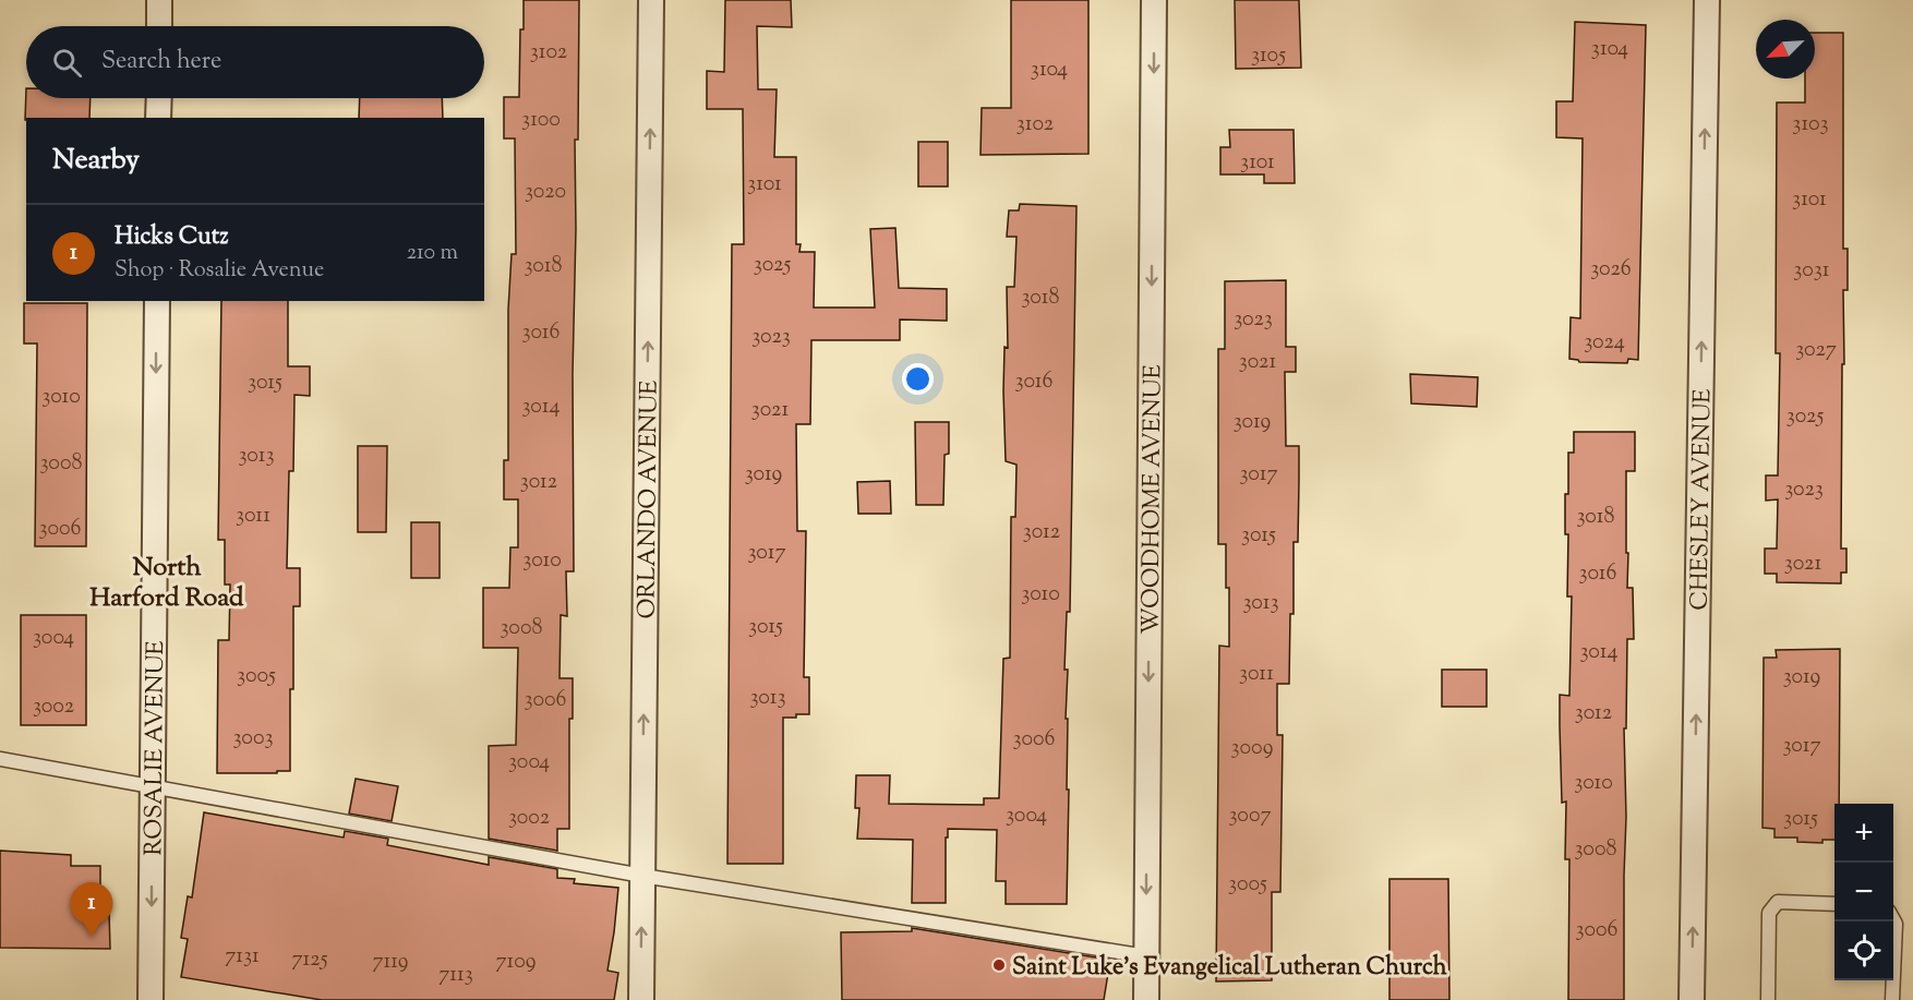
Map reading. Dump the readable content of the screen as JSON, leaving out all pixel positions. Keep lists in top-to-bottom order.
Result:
{
  "streets": {
    "street": [
      "WOODHOME AVENUE",
      "CHESLEY AVENUE",
      "ORLANDO AVENUE",
      "ROSALIE AVENUE"
    ]
  },
  "one_way": [
    "WOODHOME AVENUE",
    "CHESLEY AVENUE",
    "ORLANDO AVENUE",
    "ROSALIE AVENUE"
  ],
  "districts": ["North Harford Road"],
  "places": ["Saint Luke's Evangelical Lutheran Church"],
  "house_numbers": [
    "3104",
    "3102",
    "3105",
    "3104",
    "3100",
    "3102",
    "3103",
    "3101",
    "3101",
    "3020",
    "3101",
    "3025",
    "3018",
    "3026",
    "3031",
    "3018",
    "3023",
    "3016",
    "3023",
    "3024",
    "3027",
    "3021",
    "3016",
    "3015",
    "3010",
    "3014",
    "3021",
    "3025",
    "3019",
    "3013",
    "3008",
    "3019",
    "3017",
    "3012",
    "3023",
    "3011",
    "3018",
    "3006",
    "3012",
    "3015",
    "3017",
    "3010",
    "3021",
    "3016",
    "3010",
    "3013",
    "3015",
    "3008",
    "3004",
    "3014",
    "3011",
    "3005",
    "3019",
    "3013",
    "3006",
    "3002",
    "3012",
    "3003",
    "3006",
    "3017",
    "3009",
    "3004",
    "3010",
    "3004",
    "3007",
    "3002",
    "3015",
    "3008",
    "3005",
    "3006",
    "7131",
    "7125",
    "7119",
    "7109",
    "7113"
  ],
  "north": "bottom left",
  "page": {
    "search": "Search here",
    "heading": "Nearby",
    "list": [
      {
        "mark": "1",
        "name": "Hicks Cutz",
        "note": "Shop · Rosalie Avenue",
        "value": "210 m"
      }
    ],
    "map_buttons": ["+", "−"],
    "pins": "1"
  }
}
